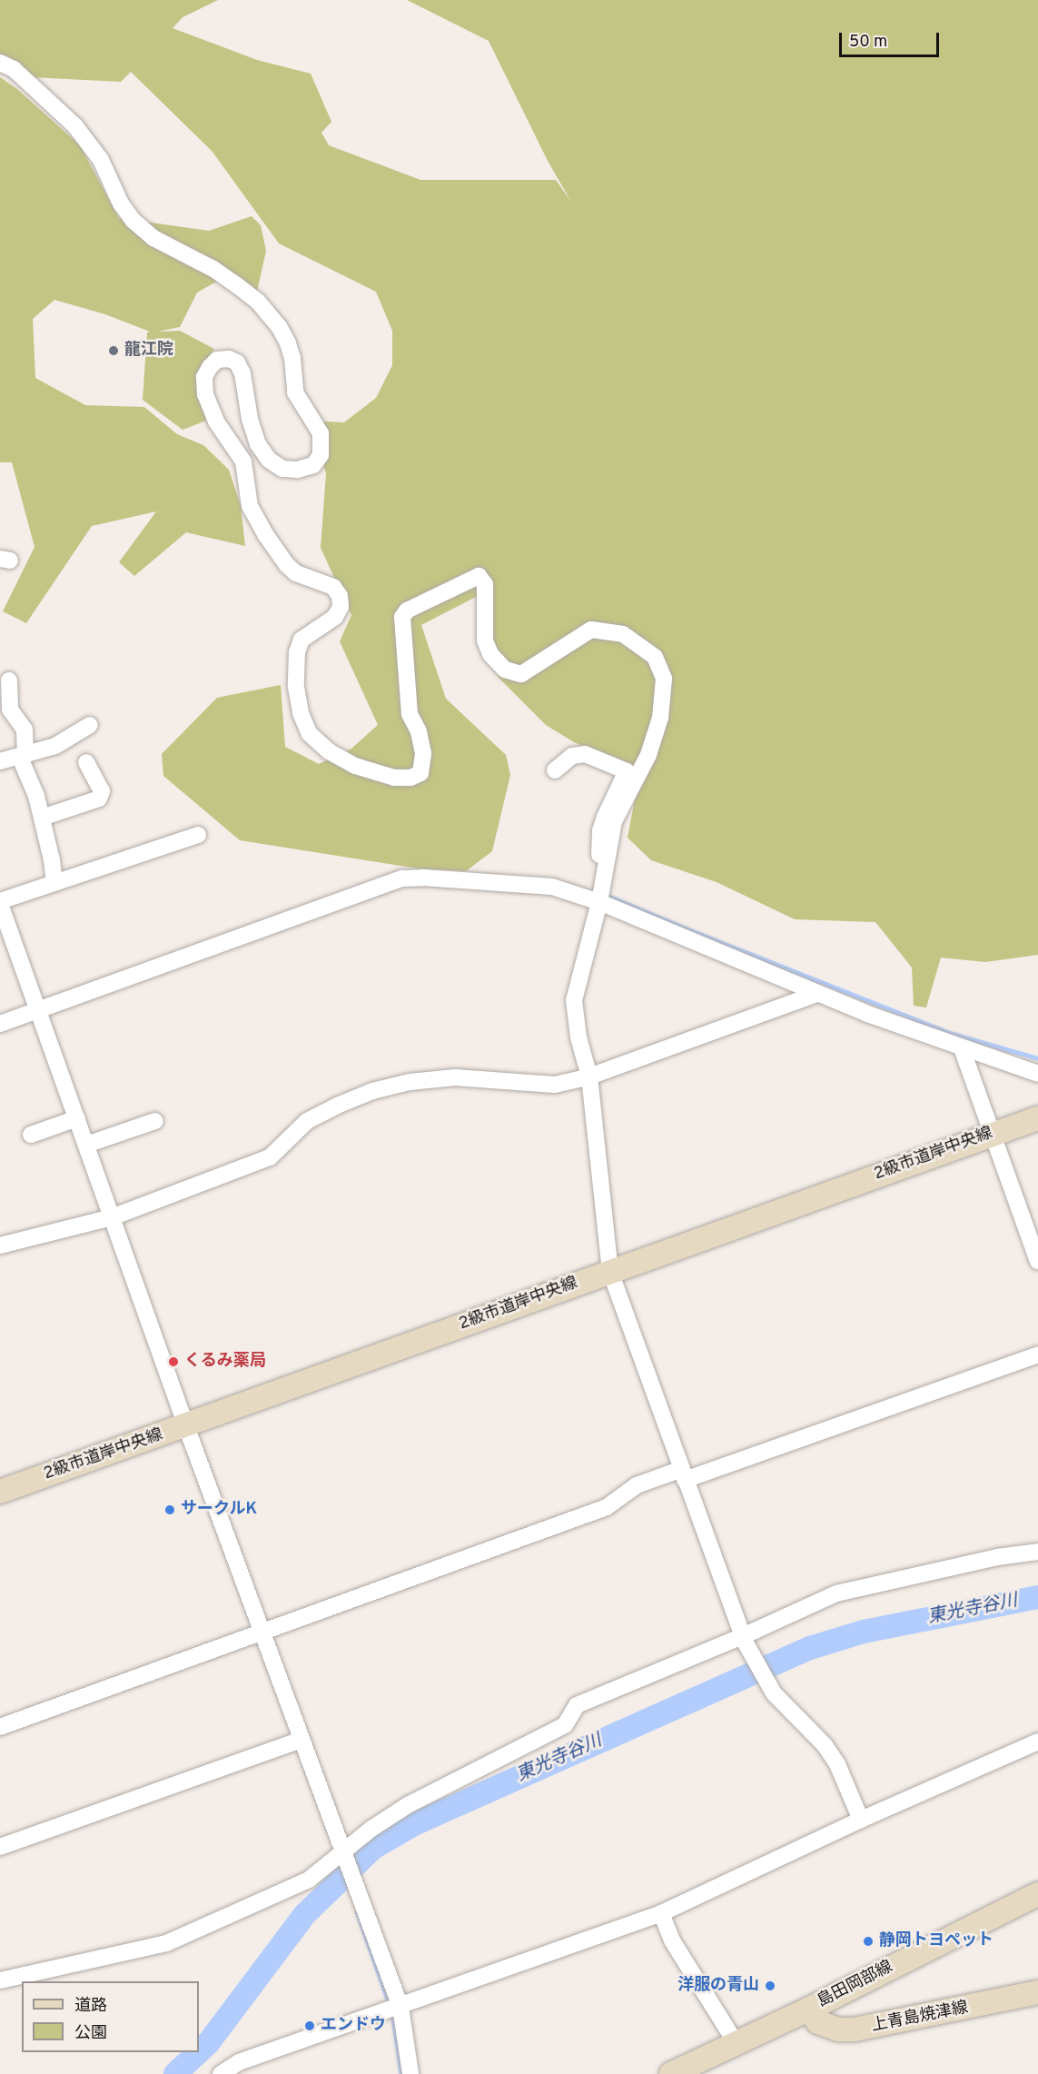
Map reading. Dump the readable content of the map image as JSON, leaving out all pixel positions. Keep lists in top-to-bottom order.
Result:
{
  "streets": {
    "street": ["2級市道岸中央線", "島田岡部線", "上青島焼津線"]
  },
  "crossings": [
    ["島田岡部線", "上青島焼津線"]
  ],
  "water": ["東光寺谷川"],
  "places": [
    "龍江院",
    "くるみ薬局",
    "サークルK",
    "静岡トヨペット",
    "洋服の青山",
    "エンドウ"
  ],
  "legend": ["道路", "公園"],
  "scale_bar": "50 m"
}
